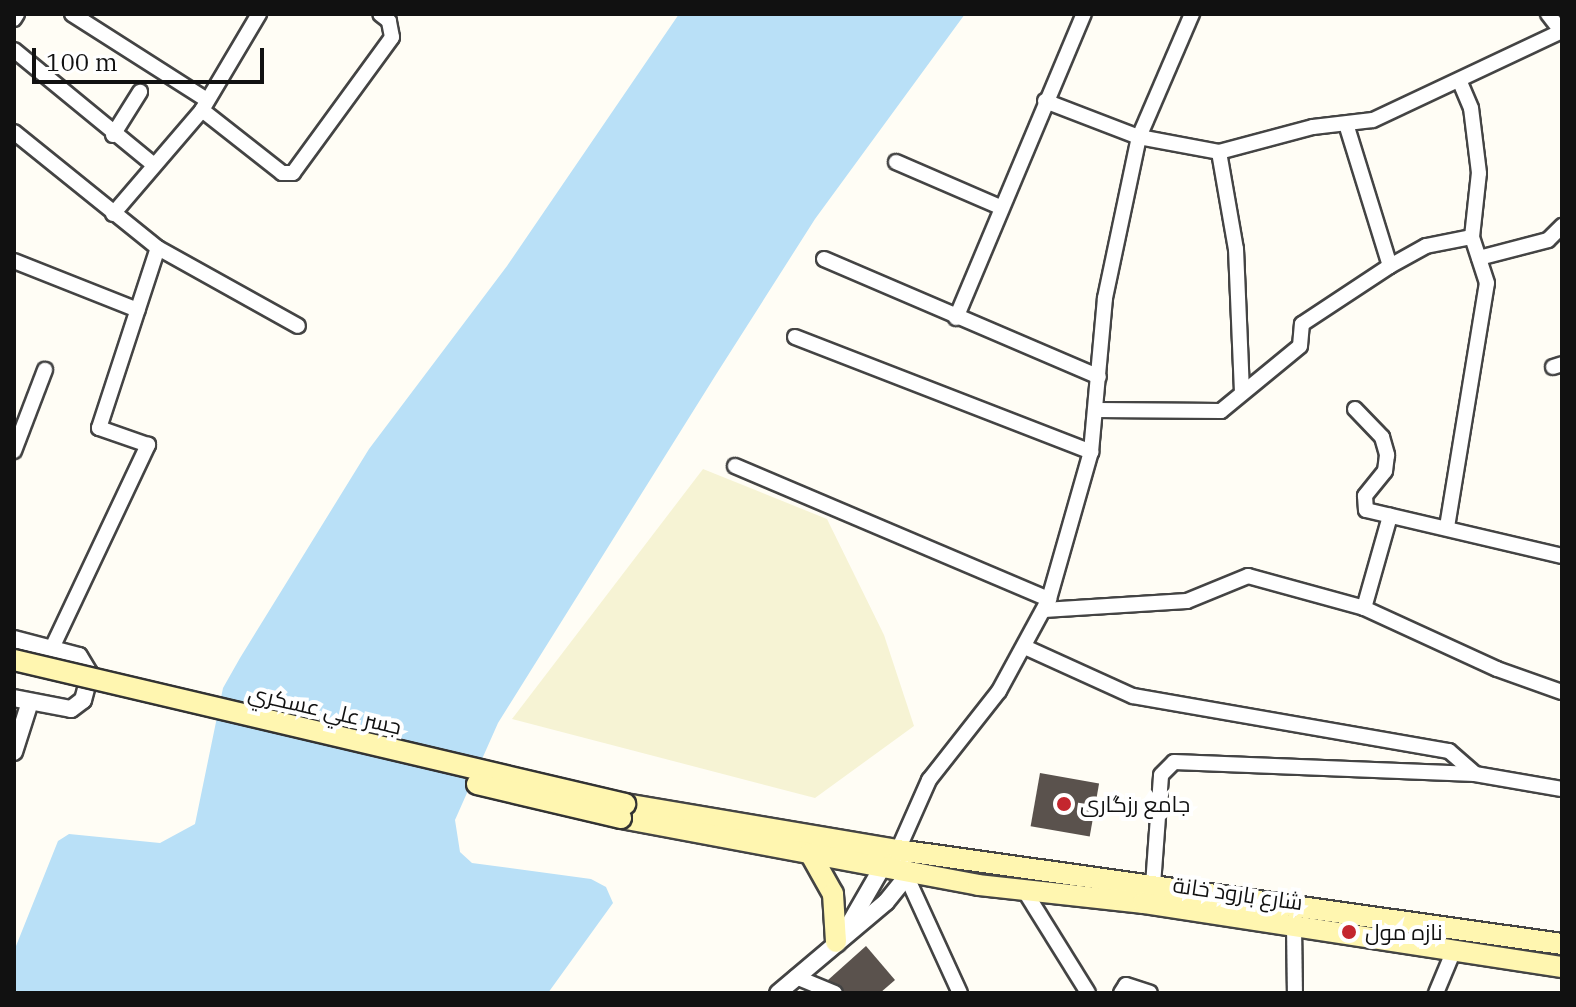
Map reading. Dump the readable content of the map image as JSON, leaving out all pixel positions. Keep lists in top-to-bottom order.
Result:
{
  "streets": {
    "main road": ["جسر علي عسكري", "شارع بارود خانة"]
  },
  "crossings": [
    ["جسر علي عسكري", "شارع بارود خانة"]
  ],
  "places": ["جامع رزگاری", "نازه مول"],
  "scale_bar": "100 m"
}
